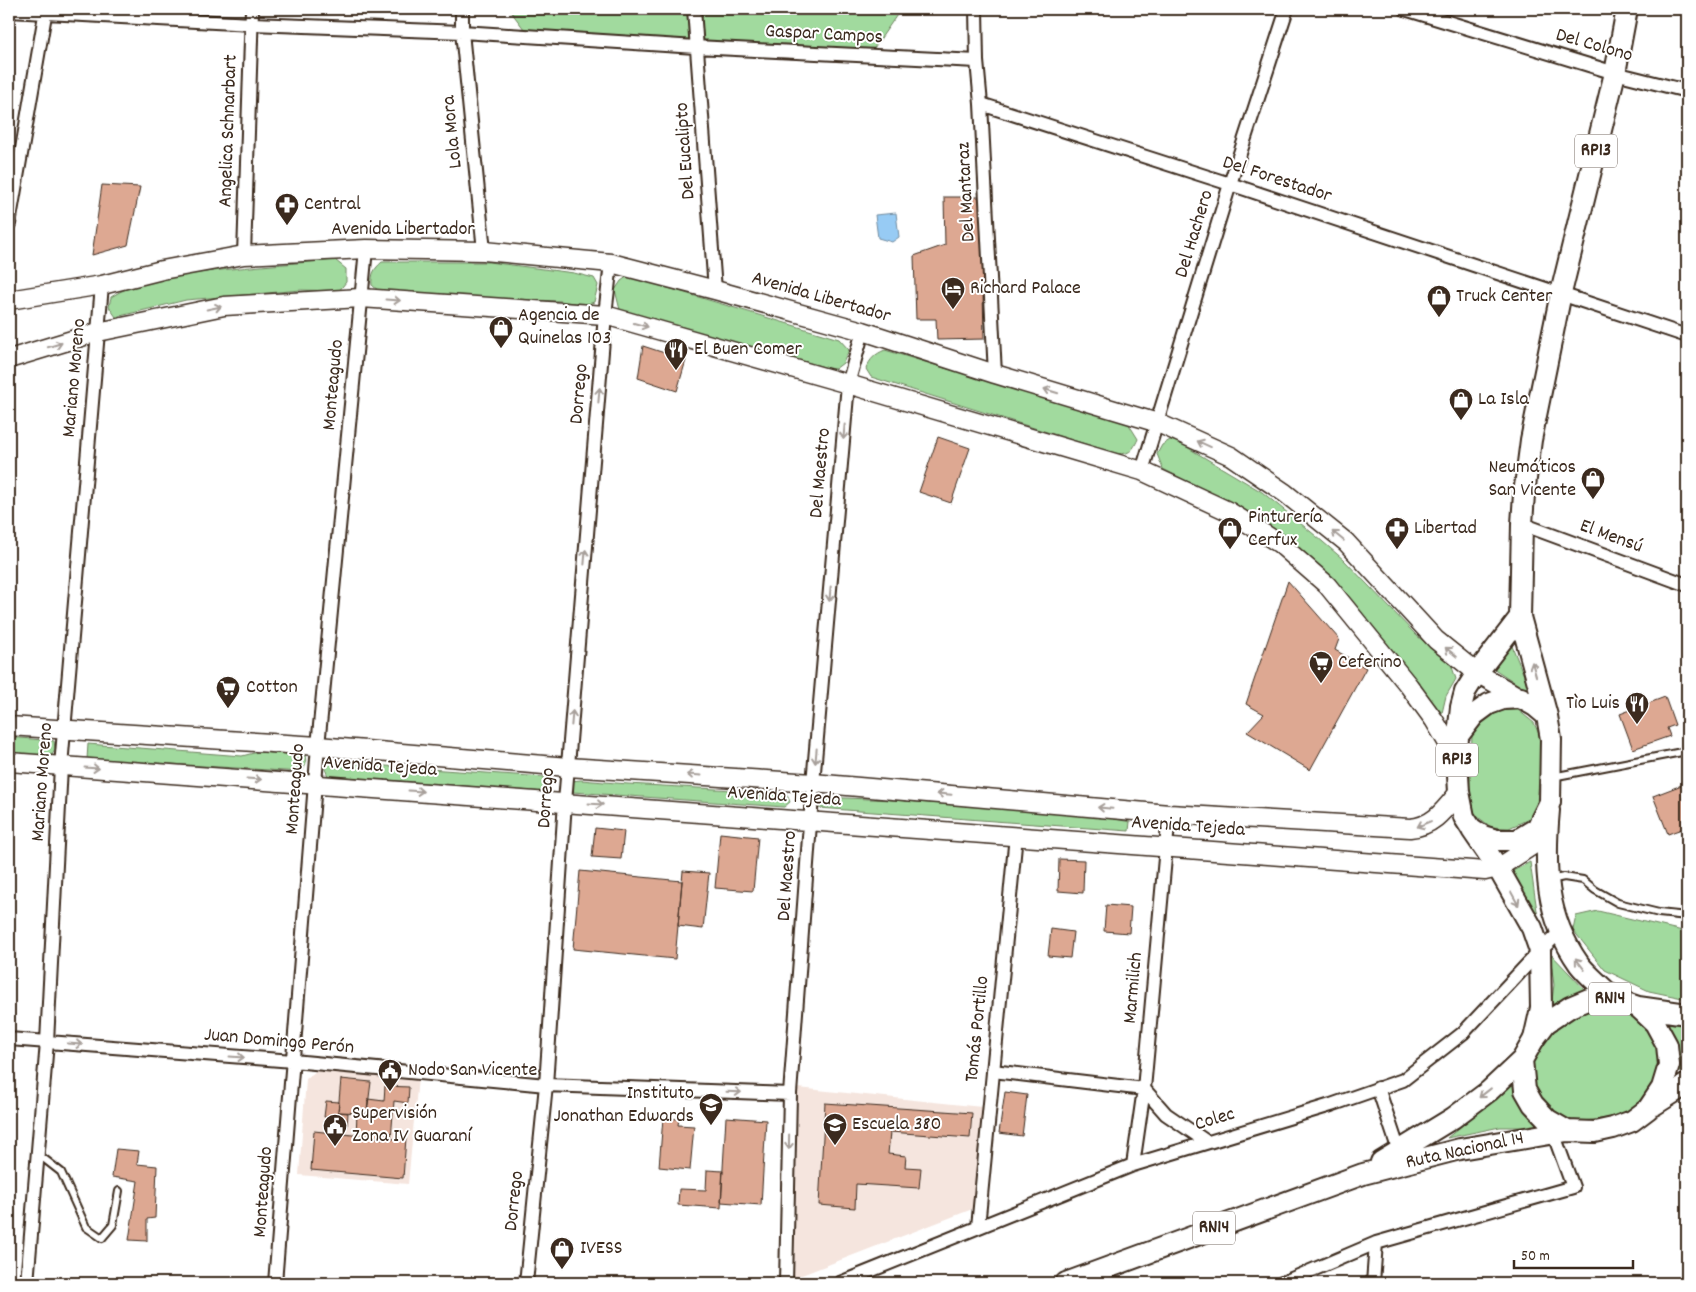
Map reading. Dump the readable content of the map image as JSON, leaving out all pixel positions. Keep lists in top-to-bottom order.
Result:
{
  "streets": {
    "main road": [
      "RP13",
      "Avenida Libertador",
      "Avenida Tejeda",
      "RN14",
      "Ruta Nacional 14"
    ],
    "street": [
      "Gaspar Campos",
      "Del Colono",
      "Angelica Schnarbart",
      "Lola Mora",
      "Del Eucalipto",
      "Del Forestador",
      "Del Mantaraz",
      "Del Hachero",
      "Mariano Moreno",
      "Monteagudo",
      "Dorrego",
      "Del Maestro",
      "El Mensú",
      "Marmilich",
      "Tomás Portillo",
      "Juan Domingo Perón",
      "Colec"
    ]
  },
  "crossings": [
    ["Gaspar Campos", "Angelica Schnarbart"],
    ["Gaspar Campos", "Lola Mora"],
    ["Gaspar Campos", "Del Eucalipto"],
    ["Gaspar Campos", "Del Mantaraz"],
    ["Del Colono", "RP13"],
    ["Angelica Schnarbart", "Avenida Libertador"],
    ["Lola Mora", "Avenida Libertador"],
    ["Del Eucalipto", "Avenida Libertador"],
    ["RP13", "Del Forestador"],
    ["RP13", "Avenida Libertador"],
    ["RP13", "El Mensú"],
    ["RP13", "Avenida Tejeda"],
    ["RP13", "Colec"],
    ["RP13", "Ruta Nacional 14"],
    ["Del Forestador", "Del Mantaraz"],
    ["Del Forestador", "Del Hachero"],
    ["Del Mantaraz", "Avenida Libertador"],
    ["Avenida Libertador", "Del Hachero"],
    ["Avenida Libertador", "Mariano Moreno"],
    ["Avenida Libertador", "Monteagudo"],
    ["Avenida Libertador", "Dorrego"],
    ["Avenida Libertador", "Del Maestro"],
    ["Avenida Libertador", "Avenida Tejeda"],
    ["Mariano Moreno", "Avenida Tejeda"],
    ["Mariano Moreno", "Juan Domingo Perón"],
    ["Monteagudo", "Avenida Tejeda"],
    ["Monteagudo", "Juan Domingo Perón"],
    ["Dorrego", "Avenida Tejeda"],
    ["Dorrego", "Juan Domingo Perón"],
    ["Del Maestro", "Avenida Tejeda"],
    ["Del Maestro", "Juan Domingo Perón"],
    ["Avenida Tejeda", "Marmilich"],
    ["Avenida Tejeda", "Tomás Portillo"],
    ["Marmilich", "Colec"],
    ["Tomás Portillo", "Colec"]
  ],
  "one_way": ["Dorrego", "Del Maestro", "Juan Domingo Perón"],
  "places": {
    "pharmacy": ["Central", "Libertad"],
    "hotel": ["Richard Palace"],
    "shop": [
      "Truck Center",
      "Agencia de Quinelas 103",
      "La Isla",
      "Neumáticos San Vicente",
      "Pinturería Cerfux",
      "IVESS"
    ],
    "restaurant": ["El Buen Comer", "Tìo Luis"],
    "supermarket": ["Ceferino", "Cotton"],
    "public building": ["Nodo San Vicente", "Supervisión Zona IV Guaraní"],
    "school or university": ["Instituto Jonathan Edwards", "Escuela 380"]
  },
  "scale_bar": "50 m"
}
